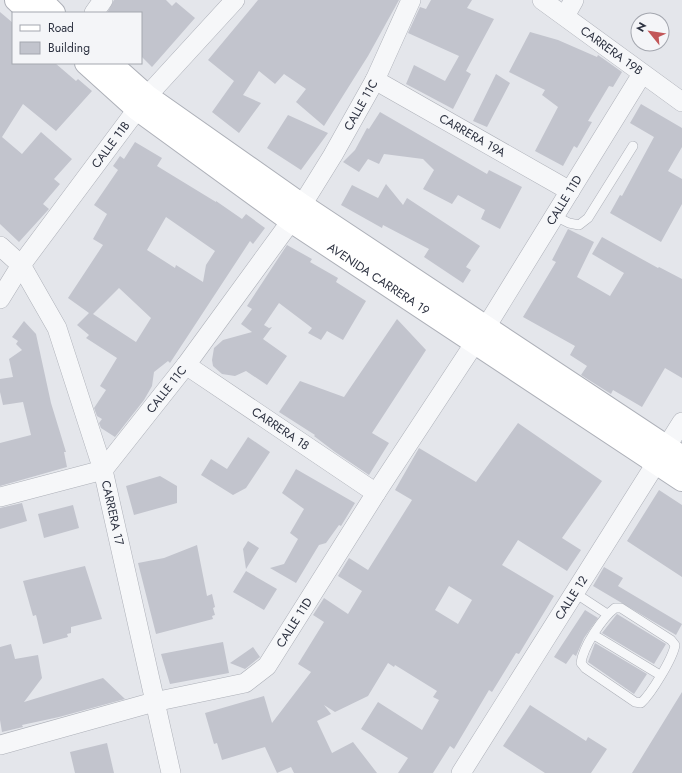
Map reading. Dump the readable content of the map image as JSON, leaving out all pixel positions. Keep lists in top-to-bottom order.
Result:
{
  "streets": {
    "main road": ["AVENIDA CARRERA 19"],
    "street": [
      "CARRERA 19B",
      "CALLE 11C",
      "CARRERA 19A",
      "CALLE 11B",
      "CALLE 11D",
      "CARRERA 18",
      "CARRERA 17",
      "CALLE 12"
    ]
  },
  "crossings": [
    ["CARRERA 19B", "CALLE 11D"],
    ["CALLE 11C", "CARRERA 19A"],
    ["CALLE 11C", "AVENIDA CARRERA 19"],
    ["CALLE 11C", "CARRERA 18"],
    ["CALLE 11C", "CARRERA 17"],
    ["CARRERA 19A", "CALLE 11D"],
    ["CALLE 11B", "AVENIDA CARRERA 19"],
    ["CALLE 11B", "CARRERA 17"],
    ["CALLE 11D", "AVENIDA CARRERA 19"],
    ["CALLE 11D", "CARRERA 18"],
    ["CALLE 11D", "CARRERA 17"],
    ["AVENIDA CARRERA 19", "CALLE 12"]
  ],
  "legend": ["Road", "Building"],
  "north": "top left"
}
